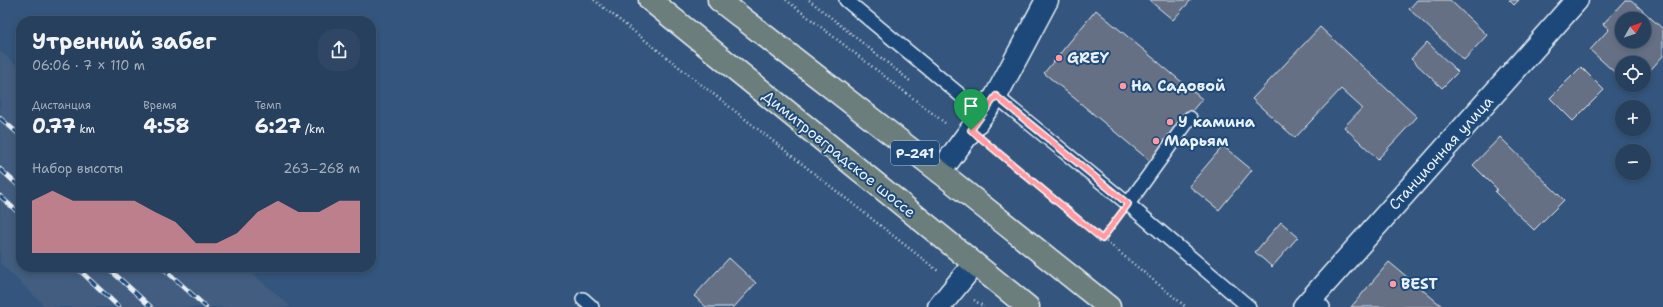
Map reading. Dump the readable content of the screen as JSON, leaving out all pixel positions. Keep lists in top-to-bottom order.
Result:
{
  "streets": {
    "highway": ["Р-241", "Димитровградское шоссе"],
    "street": ["Станционная улица"]
  },
  "places": [
    "GREY",
    "На Садовой",
    "У камина",
    "Марьям",
    "BEST"
  ],
  "north": "top right",
  "page": {
    "map_buttons": ["+", "−"],
    "heading": ["Утренний забег", "06:06 · 7 × 110 m"],
    "stats": [
      ["Дистанция", "0.77 km"],
      ["Время", "4:58"],
      ["Темп", "6:27 /km"]
    ],
    "chart": ["Набор высоты", "263–268 m"]
  }
}
